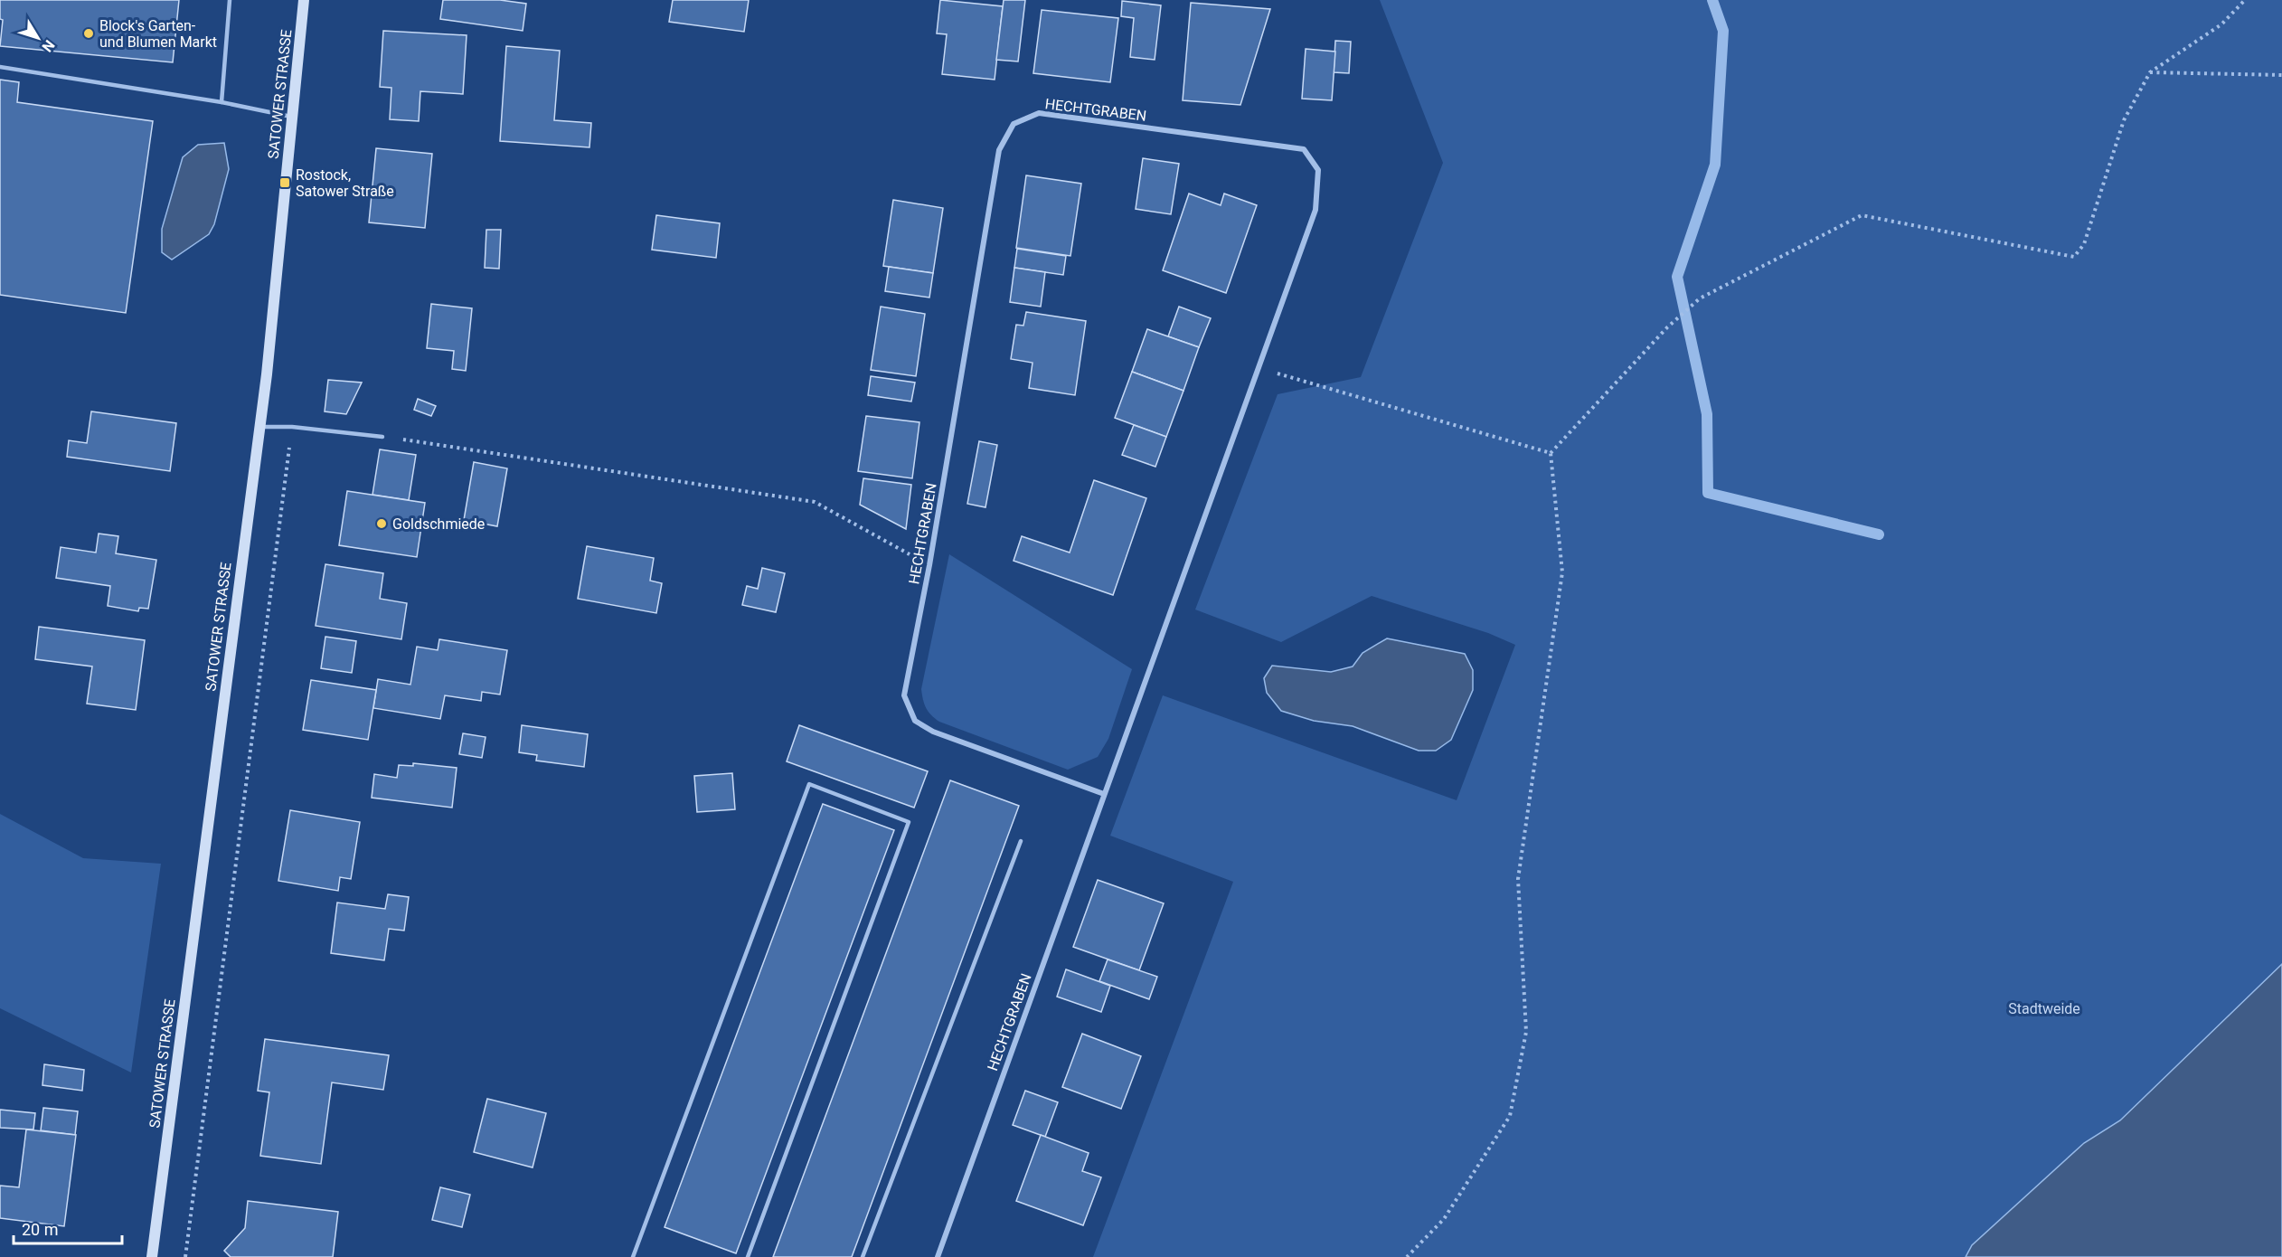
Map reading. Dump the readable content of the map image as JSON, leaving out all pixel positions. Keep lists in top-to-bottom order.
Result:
{
  "streets": {
    "main road": ["SATOWER STRASSE"],
    "street": ["HECHTGRABEN"]
  },
  "parks": ["Stadtweide"],
  "places": {
    "other": ["Block's Garten- und Blumen Markt", "Goldschmiede"],
    "transit": ["Rostock, Satower Straße"]
  },
  "scale_bar": "20 m",
  "north": "bottom right"
}
